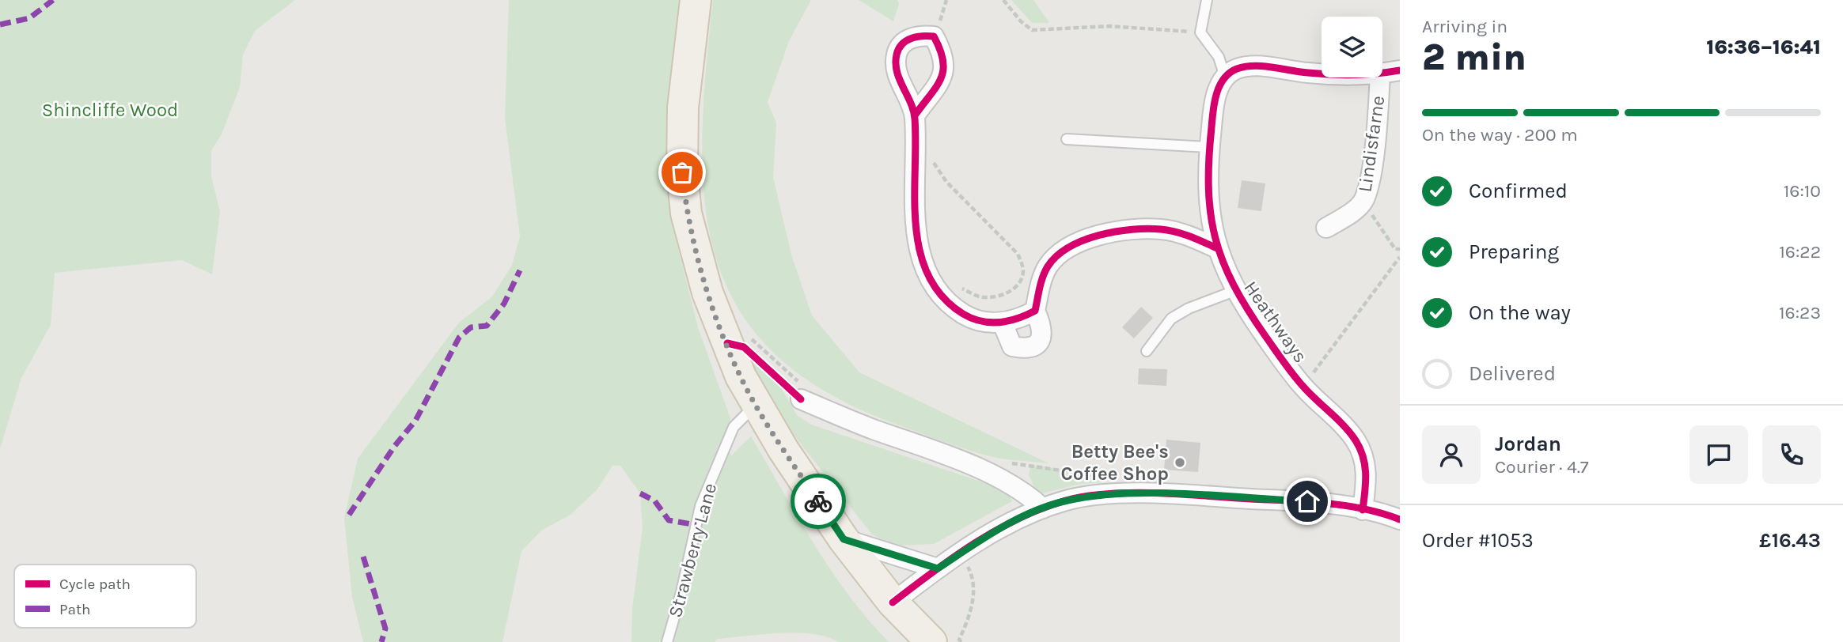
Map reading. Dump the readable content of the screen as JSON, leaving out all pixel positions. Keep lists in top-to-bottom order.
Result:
{
  "streets": {
    "street": ["Lindisfarne", "Heathways"],
    "lane": ["Strawberry Lane"]
  },
  "parks": ["Shincliffe Wood"],
  "places": ["Betty Bee's Coffee Shop"],
  "legend": ["Cycle path", "Path"],
  "page": {
    "heading": ["2 min", "Arriving in", "16:36–16:41"],
    "panel": [
      "Jordan",
      "Courier · 4.7",
      "Order #1053",
      "£16.43"
    ],
    "bar": "On the way · 200 m",
    "list": [
      ["Confirmed", "16:10"],
      ["Preparing", "16:22"],
      ["On the way", "16:23"],
      "Delivered"
    ]
  }
}
